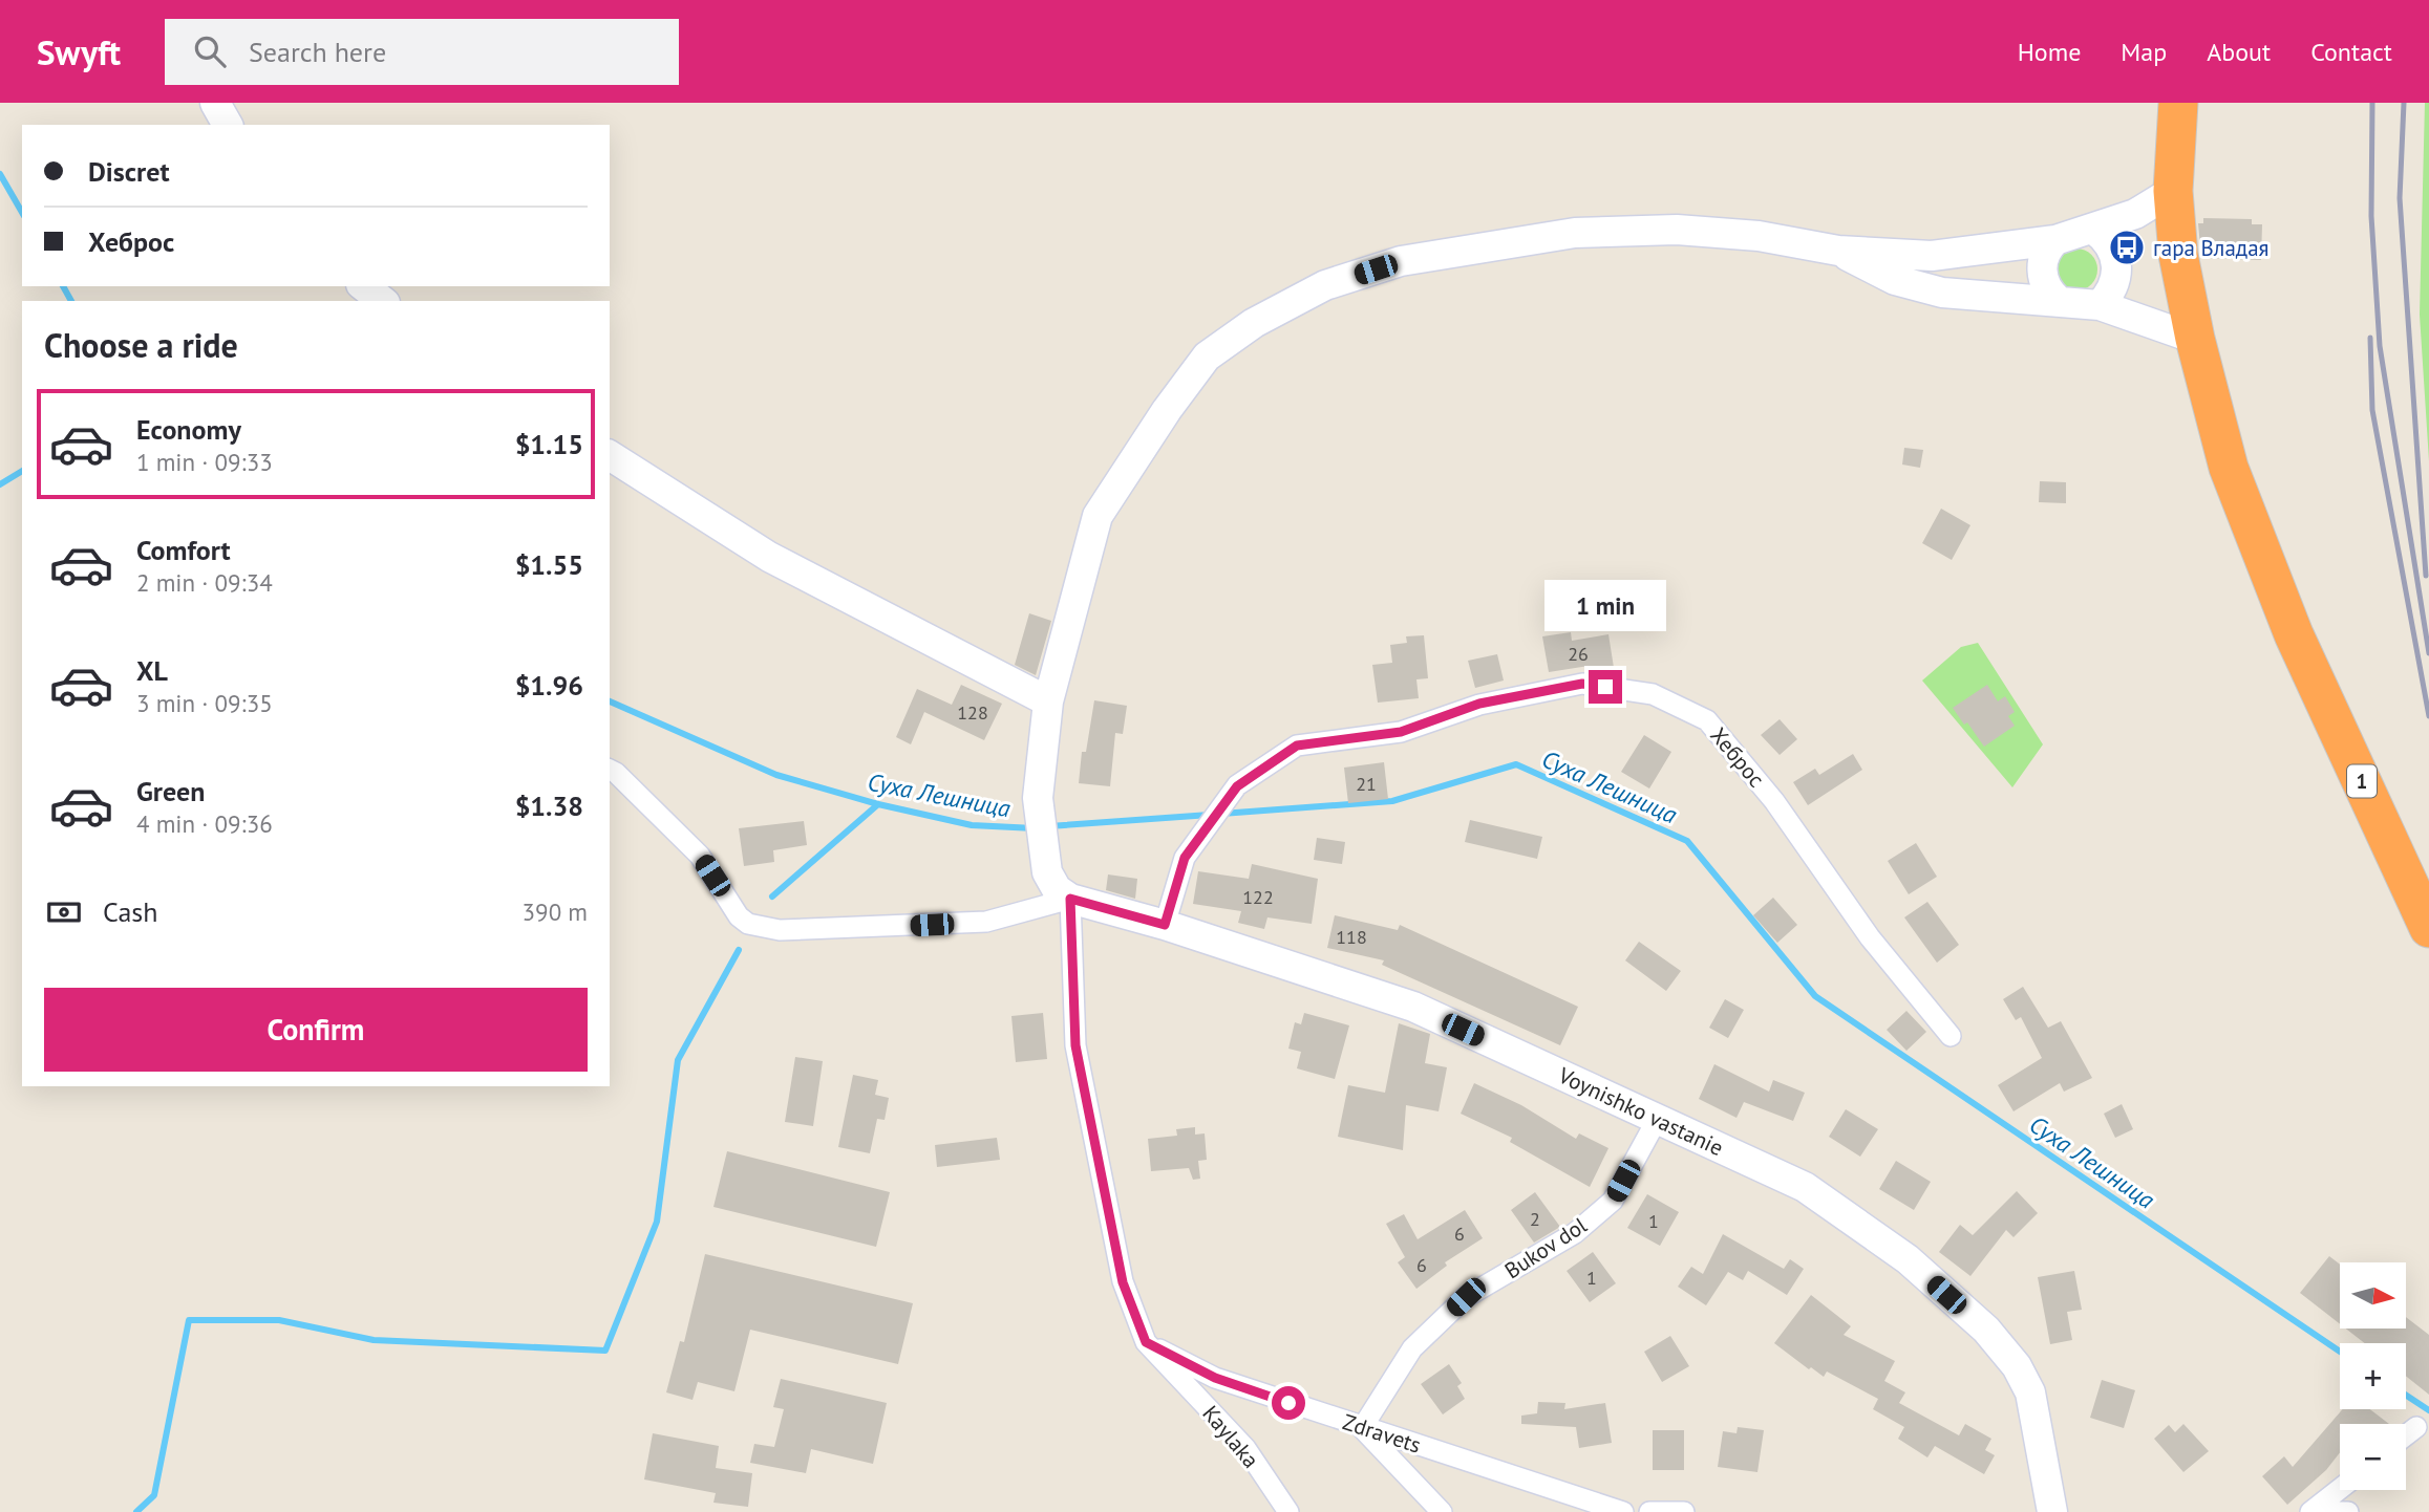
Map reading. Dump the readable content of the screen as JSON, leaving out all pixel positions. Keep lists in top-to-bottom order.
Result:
{
  "streets": {
    "highway": ["1"],
    "street": [
      "Хеброс",
      "Voynishko vastanie",
      "Bukov dol",
      "Zdravets",
      "Kaylaka"
    ]
  },
  "crossings": [
    ["Хеброс", "Voynishko vastanie"],
    ["Voynishko vastanie", "Bukov dol"],
    ["Voynishko vastanie", "Kaylaka"],
    ["Bukov dol", "Zdravets"],
    ["Zdravets", "Kaylaka"]
  ],
  "water": ["Суха Лешница"],
  "places": {
    "bus stop": ["гара Владая"]
  },
  "house_numbers": [
    "26",
    "128",
    "21",
    "122",
    "118",
    "2",
    "1",
    "6",
    "6",
    "1"
  ],
  "north": "right",
  "page": {
    "header": "Swyft",
    "search": "Search here",
    "nav": [
      "Home",
      "Map",
      "About",
      "Contact"
    ],
    "banner": ["Discret", "Хеброс"],
    "heading": "Choose a ride",
    "list": [
      {
        "name": "Economy",
        "note": "1 min · 09:33",
        "value": "$1.15"
      },
      {
        "name": "Comfort",
        "note": "2 min · 09:34",
        "value": "$1.55"
      },
      {
        "name": "XL",
        "note": "3 min · 09:35",
        "value": "$1.96"
      },
      {
        "name": "Green",
        "note": "4 min · 09:36",
        "value": "$1.38"
      }
    ],
    "bubble": "1 min",
    "pay": ["Cash", "390 m"],
    "buttons": "Confirm",
    "map_buttons": ["+", "−"]
  }
}
